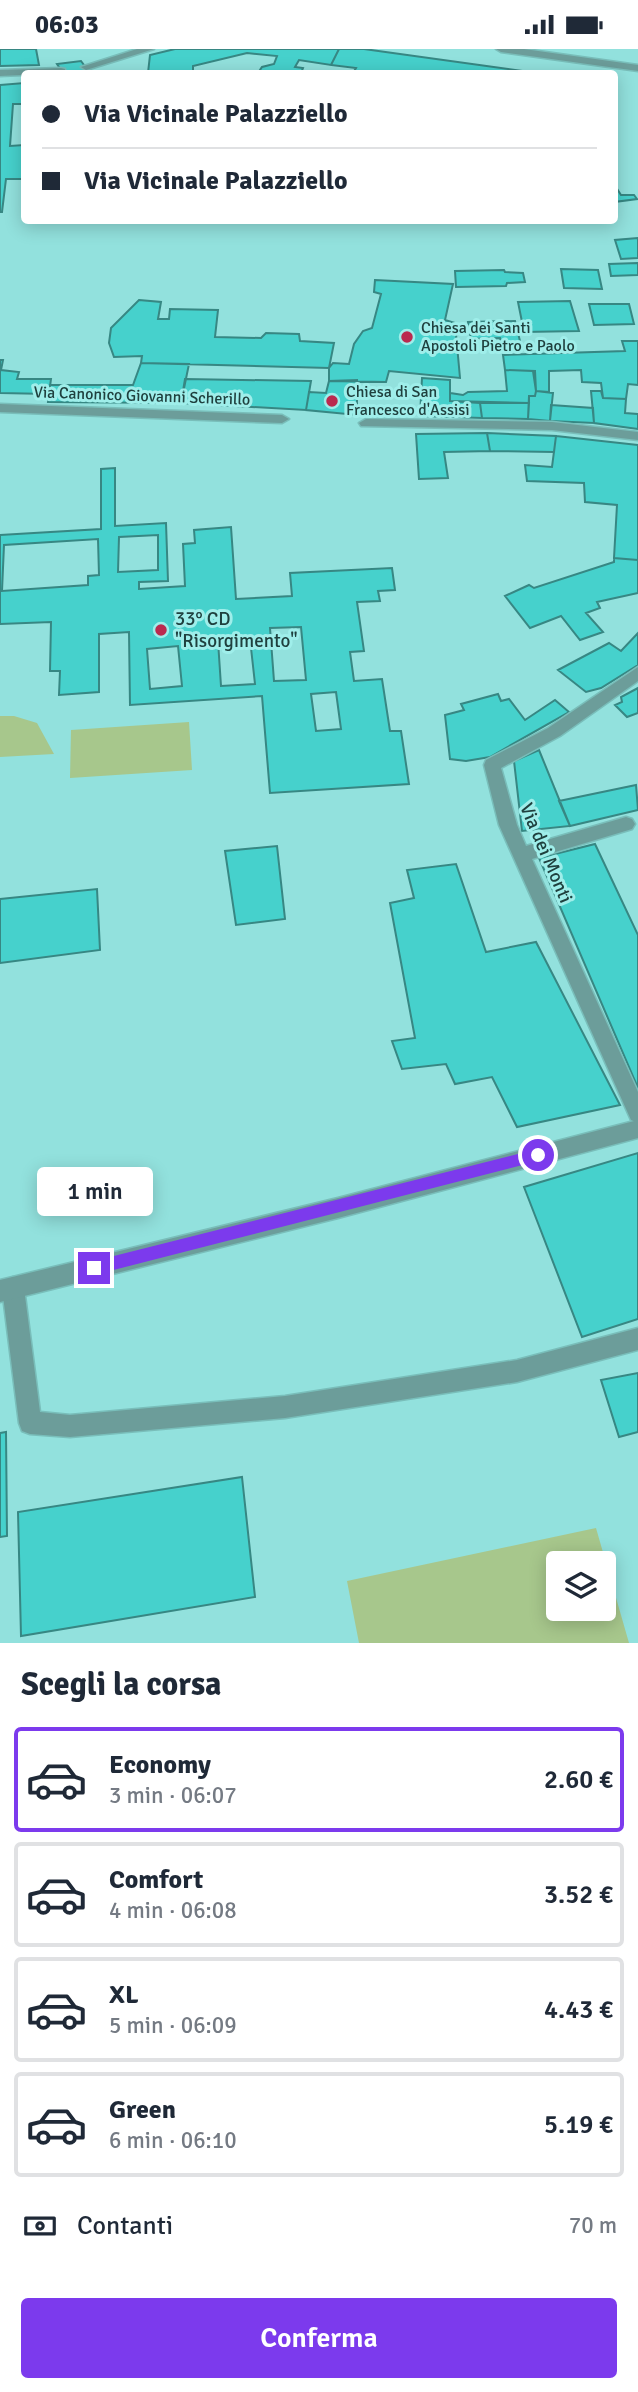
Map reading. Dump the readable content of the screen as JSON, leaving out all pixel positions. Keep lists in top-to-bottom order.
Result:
{
  "streets": {
    "street": ["Via Canonico Giovanni Scherillo", "Via dei Monti"]
  },
  "places": ["Chiesa dei Santi Apostoli Pietro e Paolo", "Chiesa di San Francesco d'Assisi", "33° CD \"Risorgimento\""],
  "page": {
    "status": "06:03",
    "banner": ["Via Vicinale Palazziello", "Via Vicinale Palazziello"],
    "bubble": "1 min",
    "heading": "Scegli la corsa",
    "list": [
      {
        "name": "Economy",
        "note": "3 min · 06:07",
        "value": "2.60 €"
      },
      {
        "name": "Comfort",
        "note": "4 min · 06:08",
        "value": "3.52 €"
      },
      {
        "name": "XL",
        "note": "5 min · 06:09",
        "value": "4.43 €"
      },
      {
        "name": "Green",
        "note": "6 min · 06:10",
        "value": "5.19 €"
      }
    ],
    "pay": ["Contanti", "70 m"],
    "buttons": "Conferma"
  }
}
